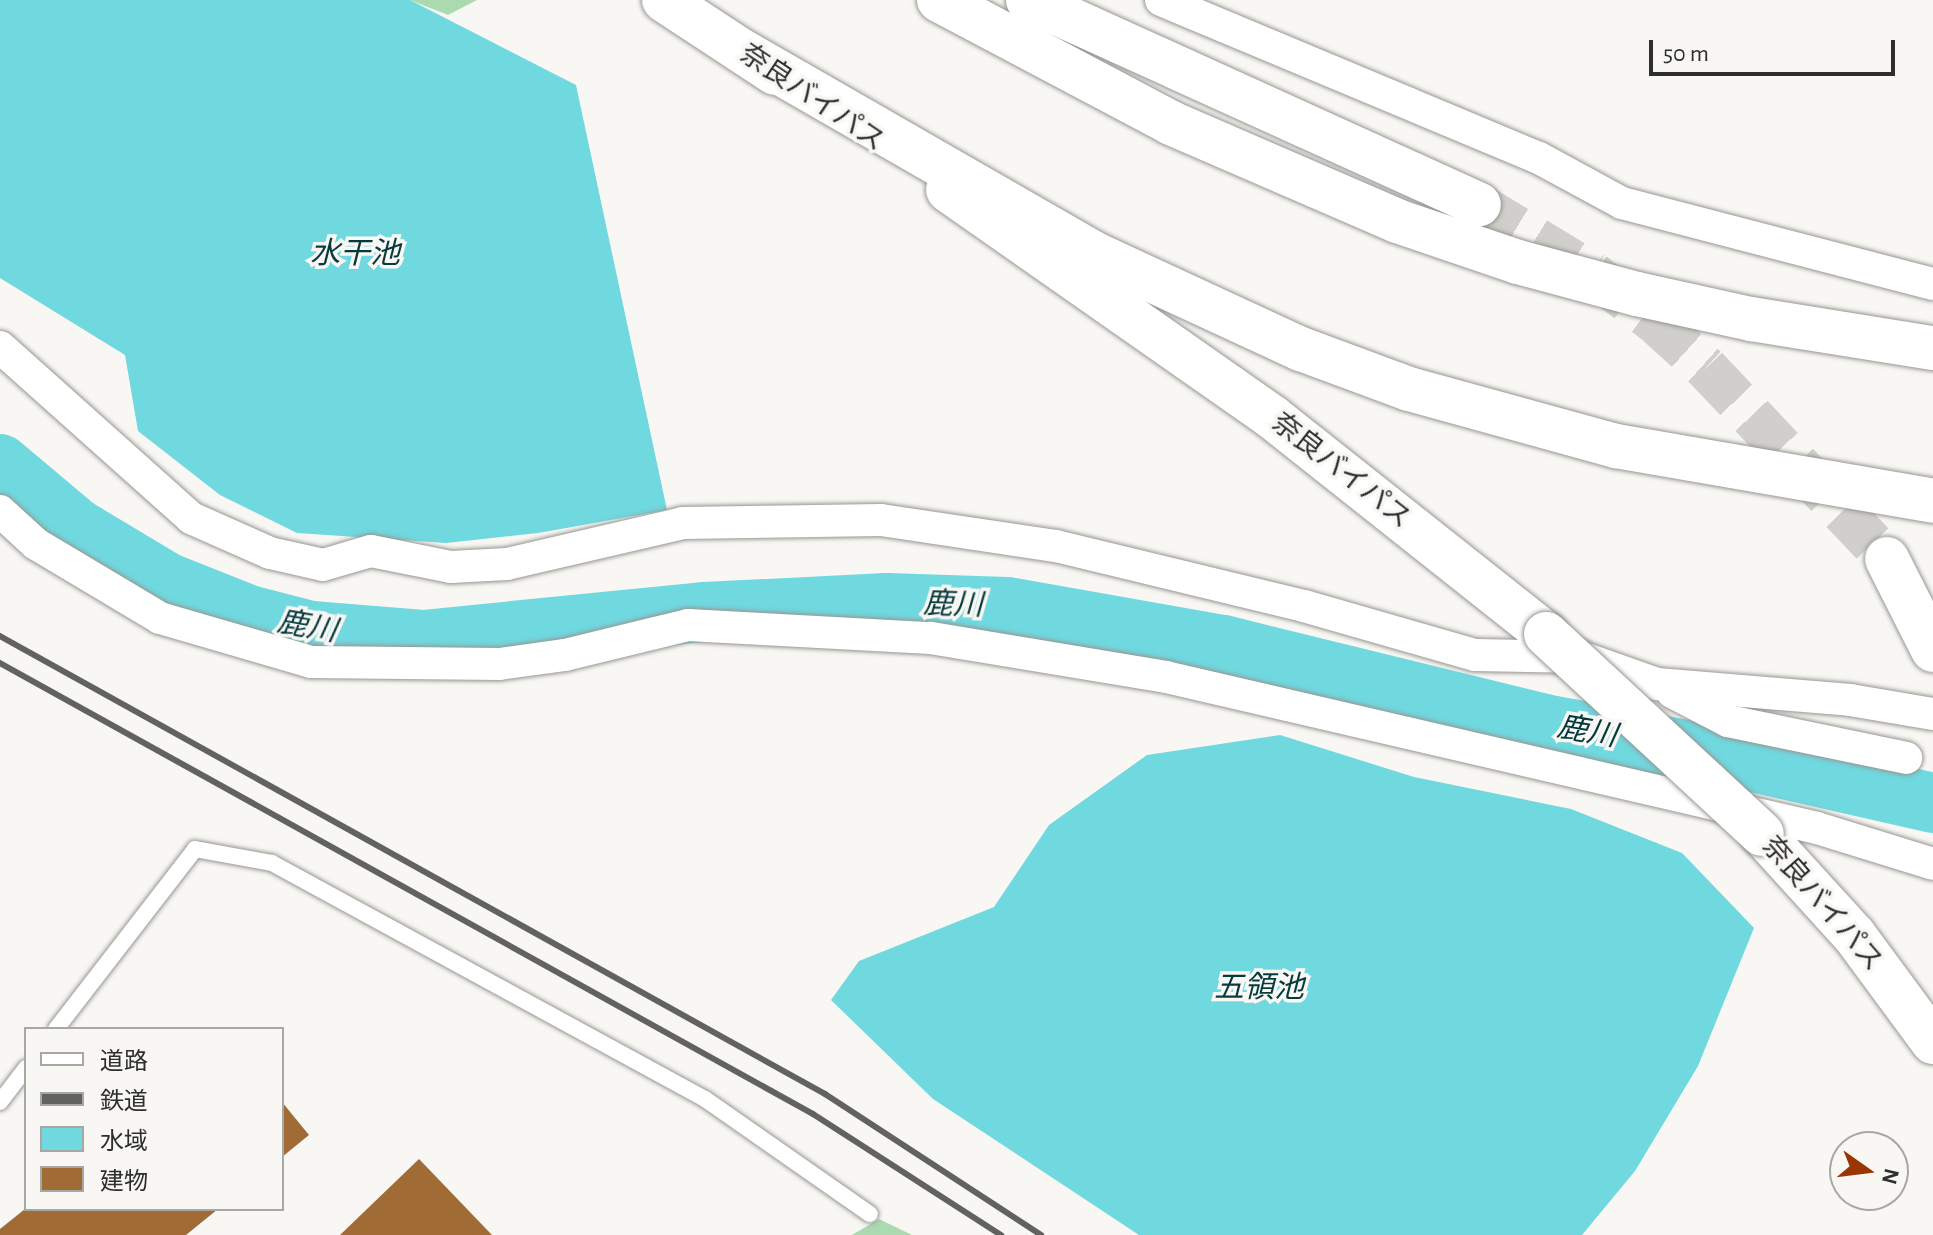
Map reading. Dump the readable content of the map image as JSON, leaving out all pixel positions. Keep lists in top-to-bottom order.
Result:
{
  "streets": {
    "highway": ["奈良バイパス"]
  },
  "water": ["水干池", "鹿川", "五領池"],
  "legend": [
    "道路",
    "鉄道",
    "水域",
    "建物"
  ],
  "scale_bar": "50 m",
  "north": "right"
}
